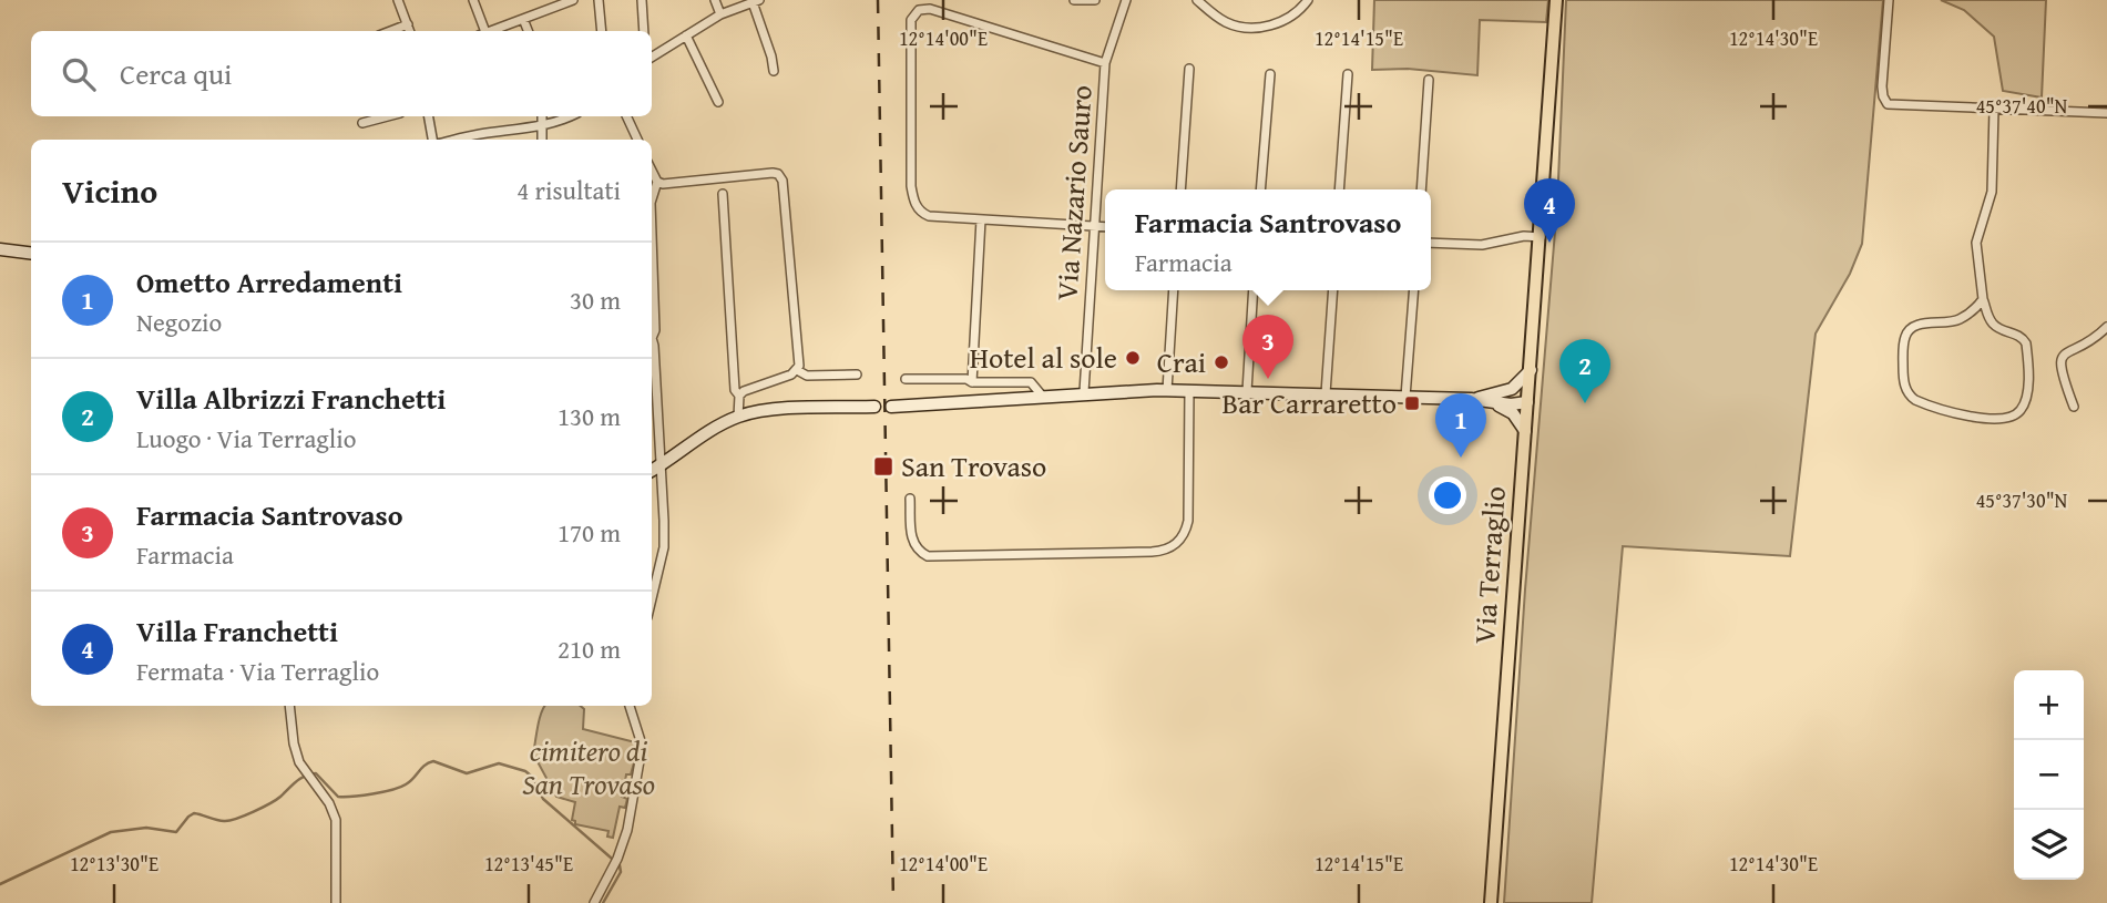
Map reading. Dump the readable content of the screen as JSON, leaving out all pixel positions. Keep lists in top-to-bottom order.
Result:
{
  "streets": {
    "main road": ["Via Terraglio"],
    "street": ["Via Nazario Sauro"]
  },
  "parks": ["cimitero di San Trovaso"],
  "places": {
    "other": ["Hotel al sole", "Crai"],
    "transit": ["Bar Carraretto", "San Trovaso"]
  },
  "page": {
    "search": "Cerca qui",
    "heading": ["Vicino", "4 risultati"],
    "pins": [
      "4",
      "3",
      "2",
      "1"
    ],
    "popup": ["Farmacia Santrovaso", "Farmacia"],
    "list": [
      {
        "mark": "1",
        "name": "Ometto Arredamenti",
        "note": "Negozio",
        "value": "30 m"
      },
      {
        "mark": "2",
        "name": "Villa Albrizzi Franchetti",
        "note": "Luogo · Via Terraglio",
        "value": "130 m"
      },
      {
        "mark": "3",
        "name": "Farmacia Santrovaso",
        "note": "Farmacia",
        "value": "170 m"
      },
      {
        "mark": "4",
        "name": "Villa Franchetti",
        "note": "Fermata · Via Terraglio",
        "value": "210 m"
      }
    ],
    "map_buttons": ["+", "−"]
  },
  "coordinates": [
    "12°14'00\"E",
    "12°14'15\"E",
    "12°14'30\"E",
    "45°37'40\"N",
    "45°37'30\"N",
    "12°13'30\"E",
    "12°13'45\"E"
  ]
}
